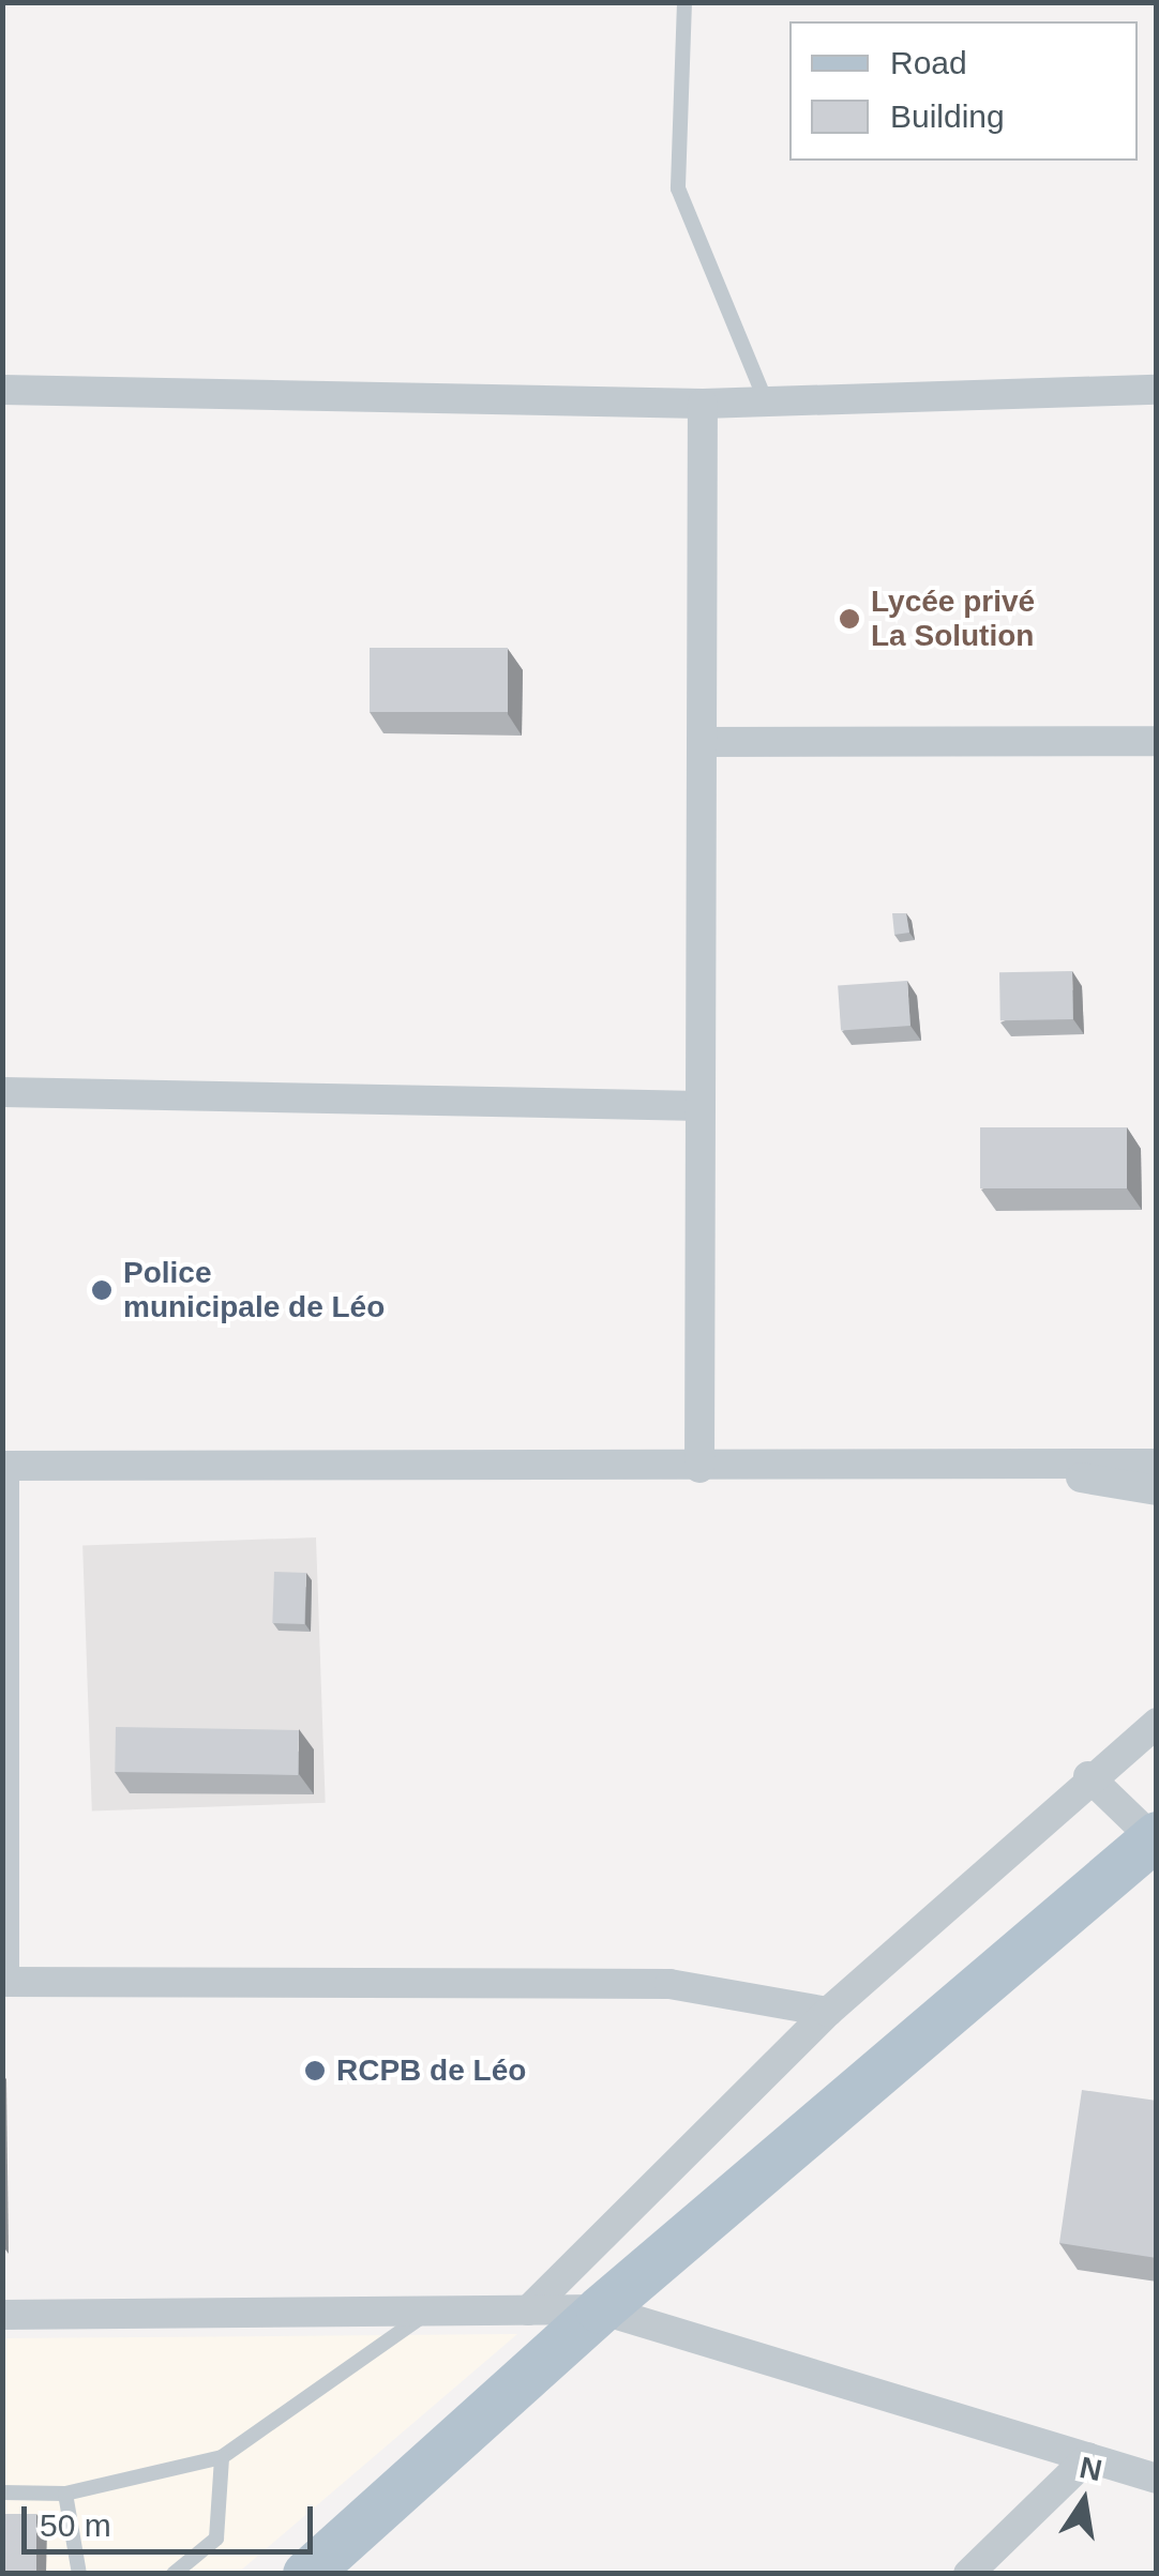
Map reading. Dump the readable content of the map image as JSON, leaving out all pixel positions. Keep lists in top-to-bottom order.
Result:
{
  "places": ["Lycée privé La Solution", "Police municipale de Léo", "RCPB de Léo"],
  "legend": ["Road", "Building"],
  "scale_bar": "50 m",
  "north": "top"
}
